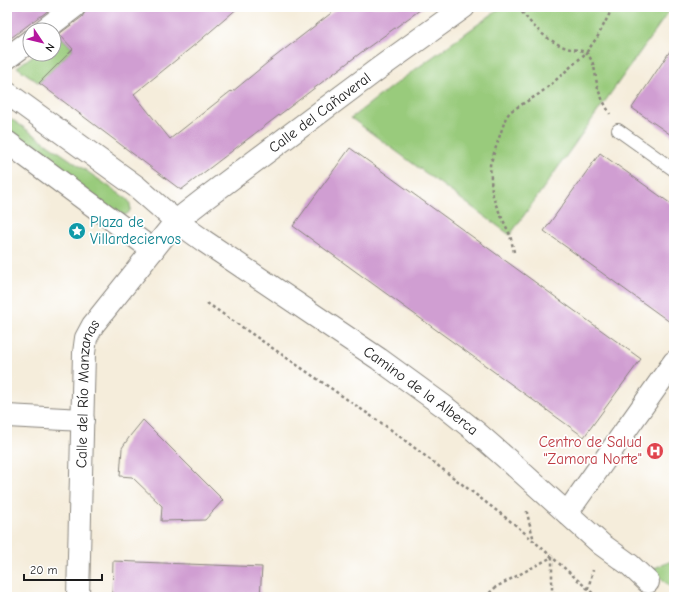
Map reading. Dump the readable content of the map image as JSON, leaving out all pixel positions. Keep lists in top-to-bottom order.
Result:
{
  "streets": {
    "street": ["Calle del Cañaveral", "Camino de la Alberca", "Calle del Río Manzanas"]
  },
  "crossings": [
    ["Calle del Cañaveral", "Camino de la Alberca"],
    ["Calle del Cañaveral", "Calle del Río Manzanas"],
    ["Camino de la Alberca", "Calle del Río Manzanas"]
  ],
  "places": {
    "place": ["Plaza de Villardeciervos"],
    "hospital": ["Centro de Salud \"Zamora Norte\""]
  },
  "scale_bar": "20 m",
  "north": "bottom right"
}
